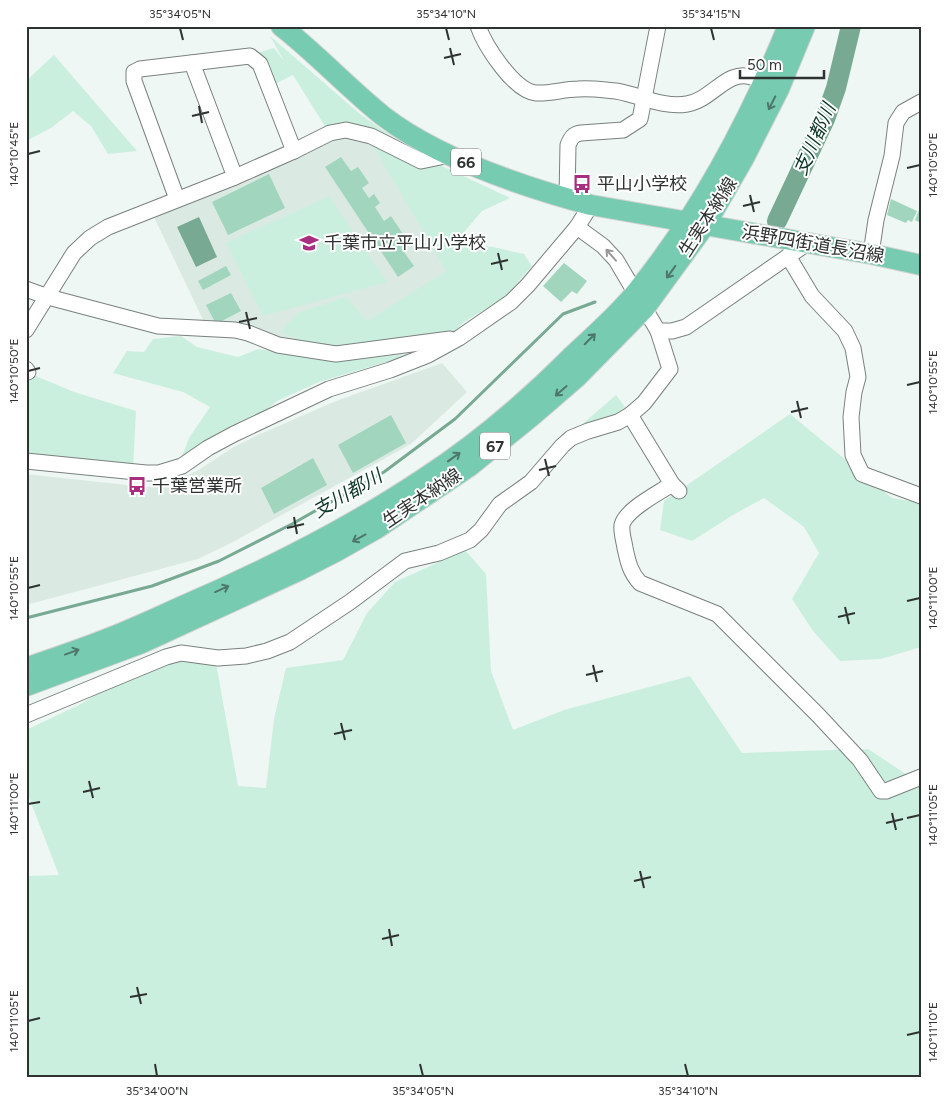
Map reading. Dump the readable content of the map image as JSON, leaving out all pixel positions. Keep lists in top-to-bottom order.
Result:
{
  "streets": {
    "main road": [
      "66",
      "生実本納線",
      "浜野四街道長沼線",
      "67"
    ]
  },
  "crossings": [
    ["生実本納線", "浜野四街道長沼線"]
  ],
  "water": ["支川都川"],
  "places": {
    "bus stop": ["平山小学校", "千葉営業所"],
    "school or university": ["千葉市立平山小学校"]
  },
  "scale_bar": "50 m",
  "coordinates": [
    "35°34'05\"N",
    "35°34'10\"N",
    "35°34'15\"N",
    "140°10'45\"E",
    "140°10'50\"E",
    "140°10'55\"E",
    "140°11'00\"E",
    "140°11'05\"E",
    "140°11'10\"E",
    "35°34'00\"N"
  ]
}
